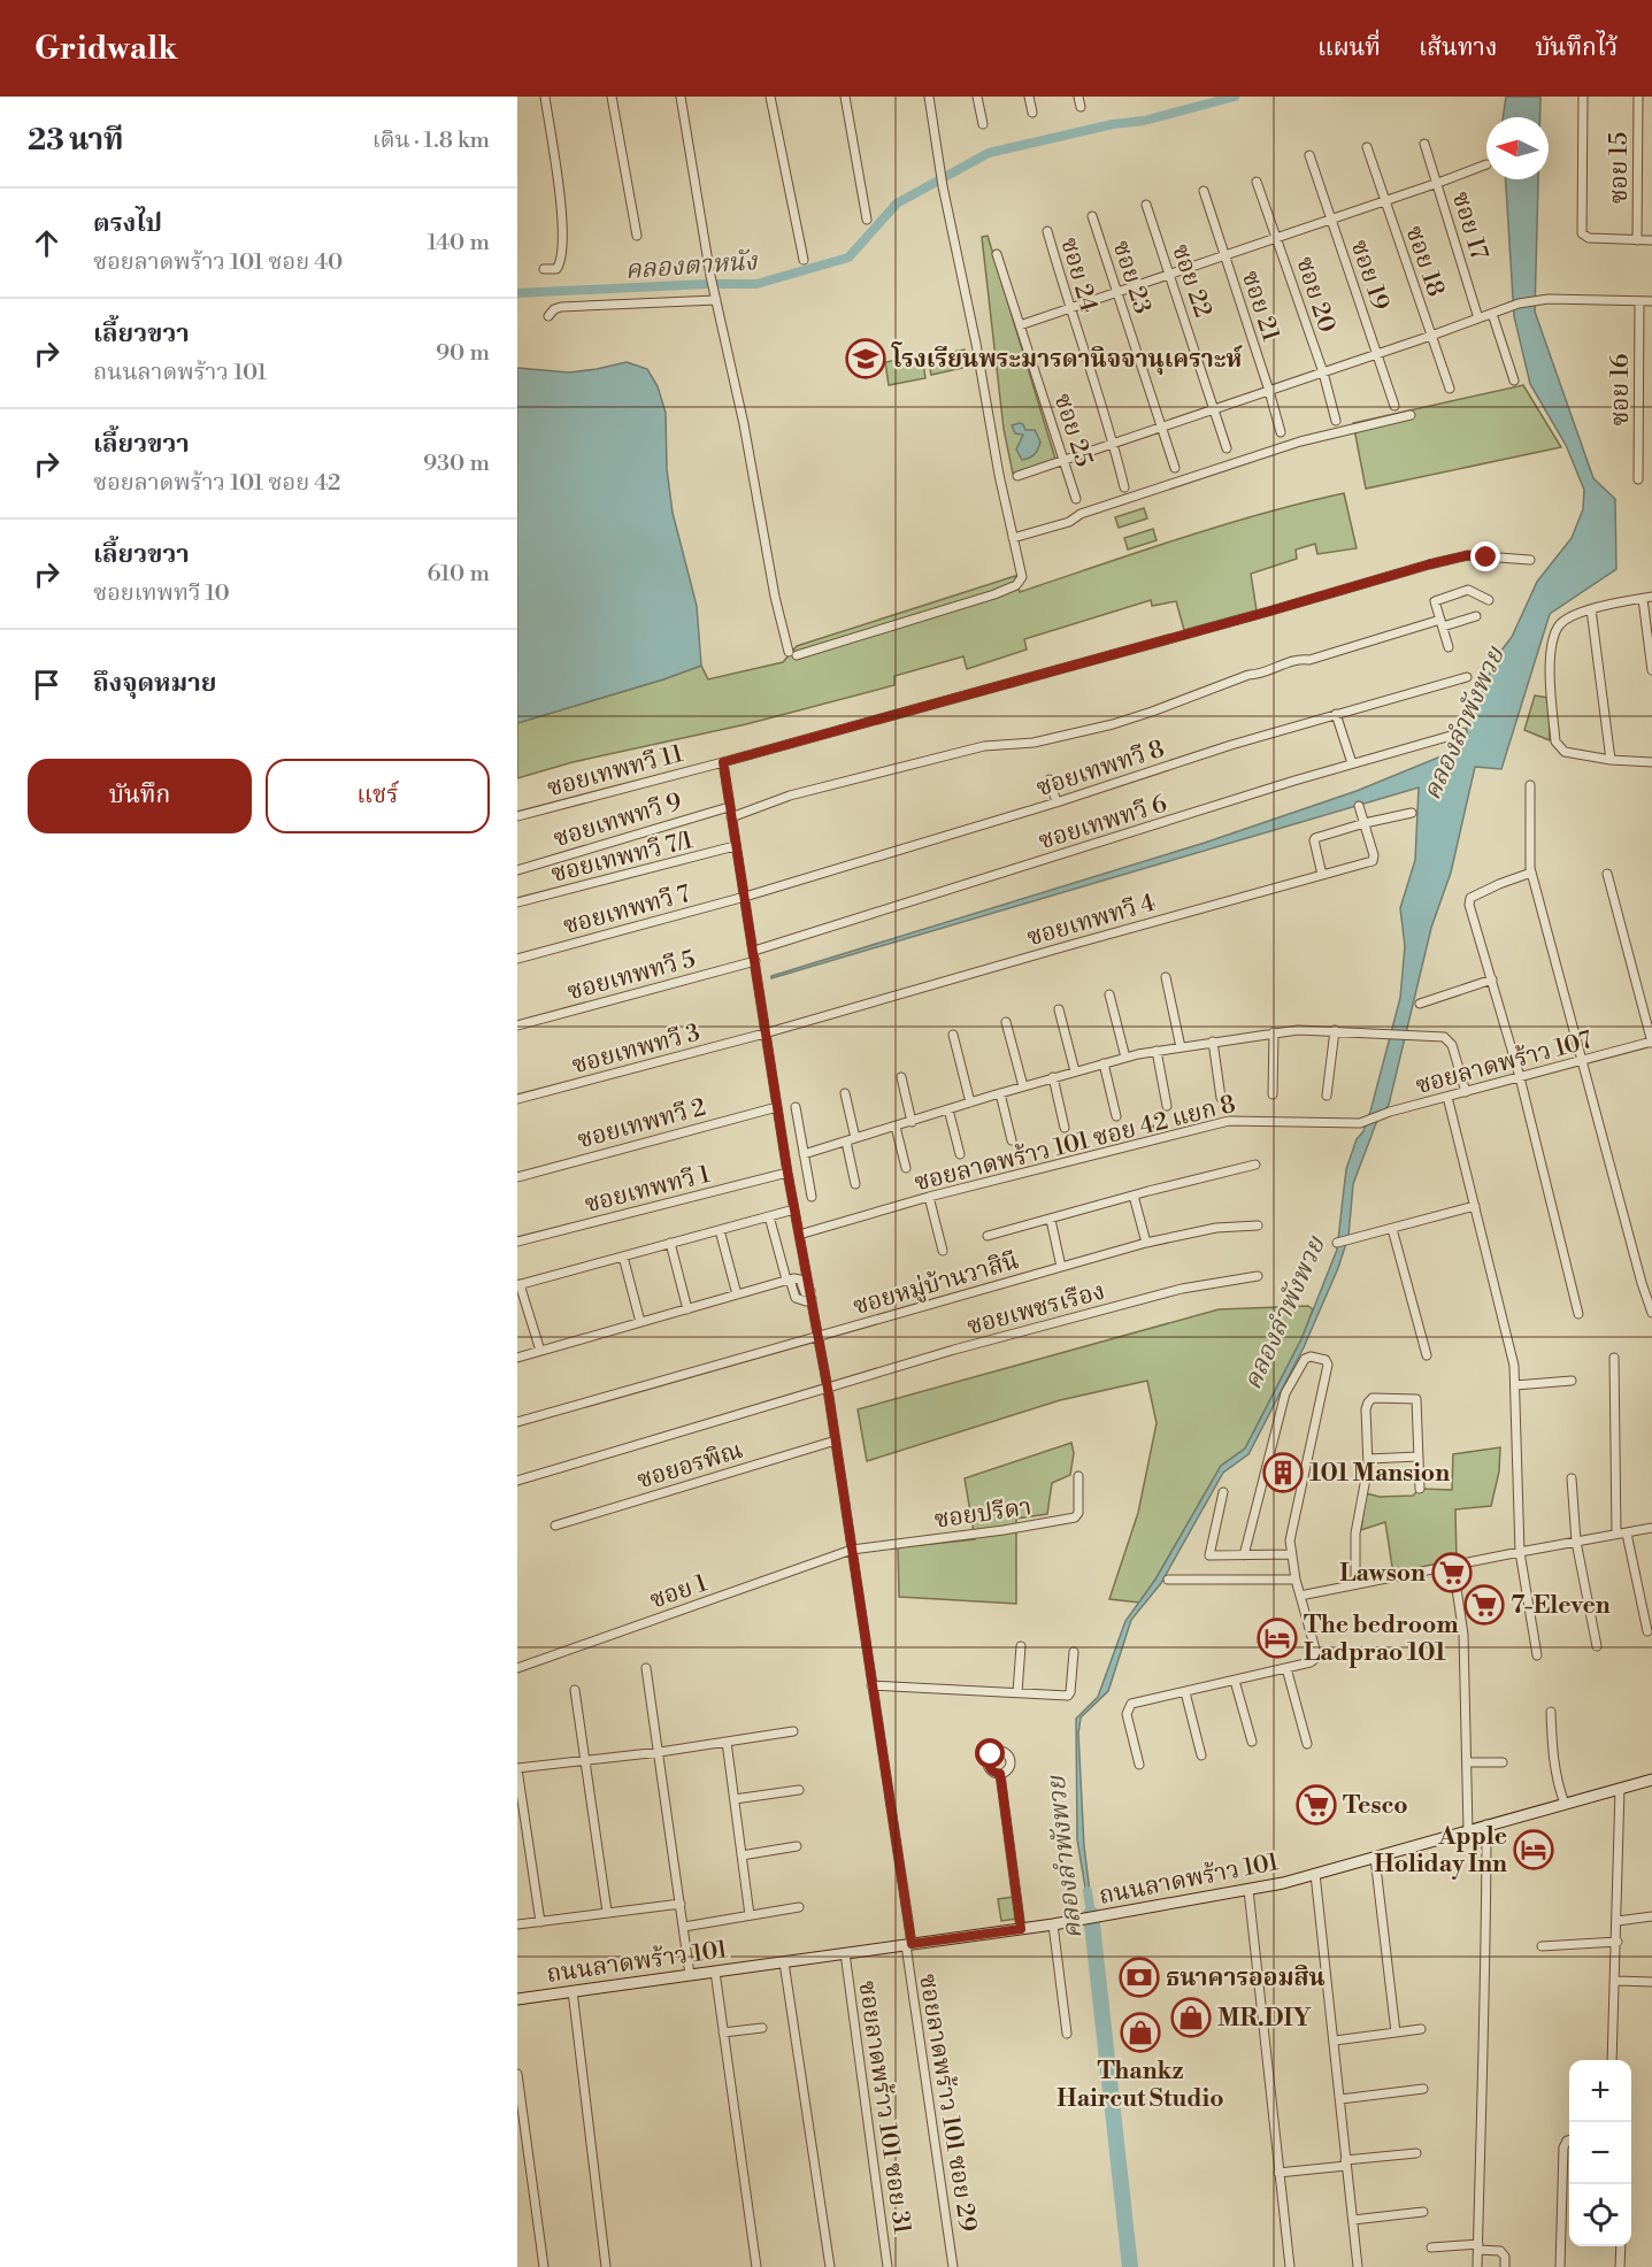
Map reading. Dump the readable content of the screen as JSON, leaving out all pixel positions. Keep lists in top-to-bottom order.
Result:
{
  "streets": {
    "street": [
      "ซอย 15",
      "ซอย 17",
      "ซอย 18",
      "ซอย 24",
      "ซอย 19",
      "ซอย 23",
      "ซอย 22",
      "ซอย 20",
      "ซอย 21",
      "ซอย 16",
      "ซอย 25",
      "ซอยเทพทวี 8",
      "ซอยเทพทวี 11",
      "ซอยเทพทวี 9",
      "ซอยเทพทวี 6",
      "ซอยเทพทวี 7/1",
      "ซอยเทพทวี 7",
      "ซอยเทพทวี 4",
      "ซอยเทพทวี 5",
      "ซอยเทพทวี 3",
      "ซอยลาดพร้าว 107",
      "ซอยเทพทวี 2",
      "ซอยลาดพร้าว 101 ซอย 42 แยก 8",
      "ซอยเทพทวี 1",
      "ซอยหมู่บ้านวาสินี",
      "ซอยเพชรเรือง",
      "ซอยอรพิณ",
      "ซอยปรีดา",
      "ซอย 1",
      "ถนนลาดพร้าว 101",
      "ซอยลาดพร้าว 101 ซอย 29",
      "ซอยลาดพร้าว 101 ซอย 31"
    ]
  },
  "crossings": [
    ["ซอยเทพทวี 8", "ซอยเทพทวี 7"],
    ["ซอยเทพทวี 8", "ซอยลาดพร้าว 101 ซอย 29"],
    ["ซอยเทพทวี 11", "ซอยลาดพร้าว 101 ซอย 29"],
    ["ซอยเทพทวี 9", "ซอยลาดพร้าว 101 ซอย 29"],
    ["ซอยเทพทวี 6", "ซอยลาดพร้าว 101 ซอย 29"],
    ["ซอยเทพทวี 7/1", "ซอยลาดพร้าว 101 ซอย 29"],
    ["ซอยเทพทวี 7", "ซอยลาดพร้าว 101 ซอย 29"],
    ["ซอยเทพทวี 4", "ซอยเทพทวี 3"],
    ["ซอยเทพทวี 4", "ซอยลาดพร้าว 101 ซอย 29"],
    ["ซอยเทพทวี 5", "ซอยลาดพร้าว 101 ซอย 29"],
    ["ซอยเทพทวี 3", "ซอยลาดพร้าว 101 ซอย 29"],
    ["ซอยลาดพร้าว 107", "ซอยลาดพร้าว 101 ซอย 42 แยก 8"],
    ["ซอยเทพทวี 2", "ซอยลาดพร้าว 101 ซอย 29"],
    ["ซอยลาดพร้าว 101 ซอย 42 แยก 8", "ซอยลาดพร้าว 101 ซอย 29"],
    ["ซอยเทพทวี 1", "ซอยลาดพร้าว 101 ซอย 29"],
    ["ซอยหมู่บ้านวาสินี", "ซอยลาดพร้าว 101 ซอย 29"],
    ["ซอยเพชรเรือง", "ซอยลาดพร้าว 101 ซอย 29"],
    ["ซอยอรพิณ", "ซอยลาดพร้าว 101 ซอย 29"],
    ["ซอยปรีดา", "ซอย 1"],
    ["ซอยปรีดา", "ซอยลาดพร้าว 101 ซอย 29"],
    ["ซอย 1", "ซอยลาดพร้าว 101 ซอย 29"],
    ["ถนนลาดพร้าว 101", "ซอยลาดพร้าว 101 ซอย 29"],
    ["ถนนลาดพร้าว 101", "ซอยลาดพร้าว 101 ซอย 31"]
  ],
  "water": ["คลองตาหนัง", "คลองลำพังพวย"],
  "places": {
    "school or university": ["โรงเรียนพระมารดานิจจานุเคราะห์"],
    "building": ["101 Mansion"],
    "supermarket": ["Lawson", "7-Eleven", "Tesco"],
    "hotel": ["The bedroom Ladprao 101", "Apple Holiday Inn"],
    "bank": ["ธนาคารออมสิน"],
    "shop": ["MR.DIY", "Thankz Haircut Studio"]
  },
  "north": "left",
  "page": {
    "header": "Gridwalk",
    "nav": ["แผนที่", "เส้นทาง", "บันทึกไว้"],
    "heading": ["23 นาที", "เดิน · 1.8 km"],
    "list": [
      ["ตรงไป", "ซอยลาดพร้าว 101 ซอย 40", "140 m"],
      ["เลี้ยวขวา", "ถนนลาดพร้าว 101", "90 m"],
      ["เลี้ยวขวา", "ซอยลาดพร้าว 101 ซอย 42", "930 m"],
      ["เลี้ยวขวา", "ซอยเทพทวี 10", "610 m"],
      "ถึงจุดหมาย"
    ],
    "buttons": ["บันทึก", "แชร์"],
    "map_buttons": ["+", "−"]
  }
}
